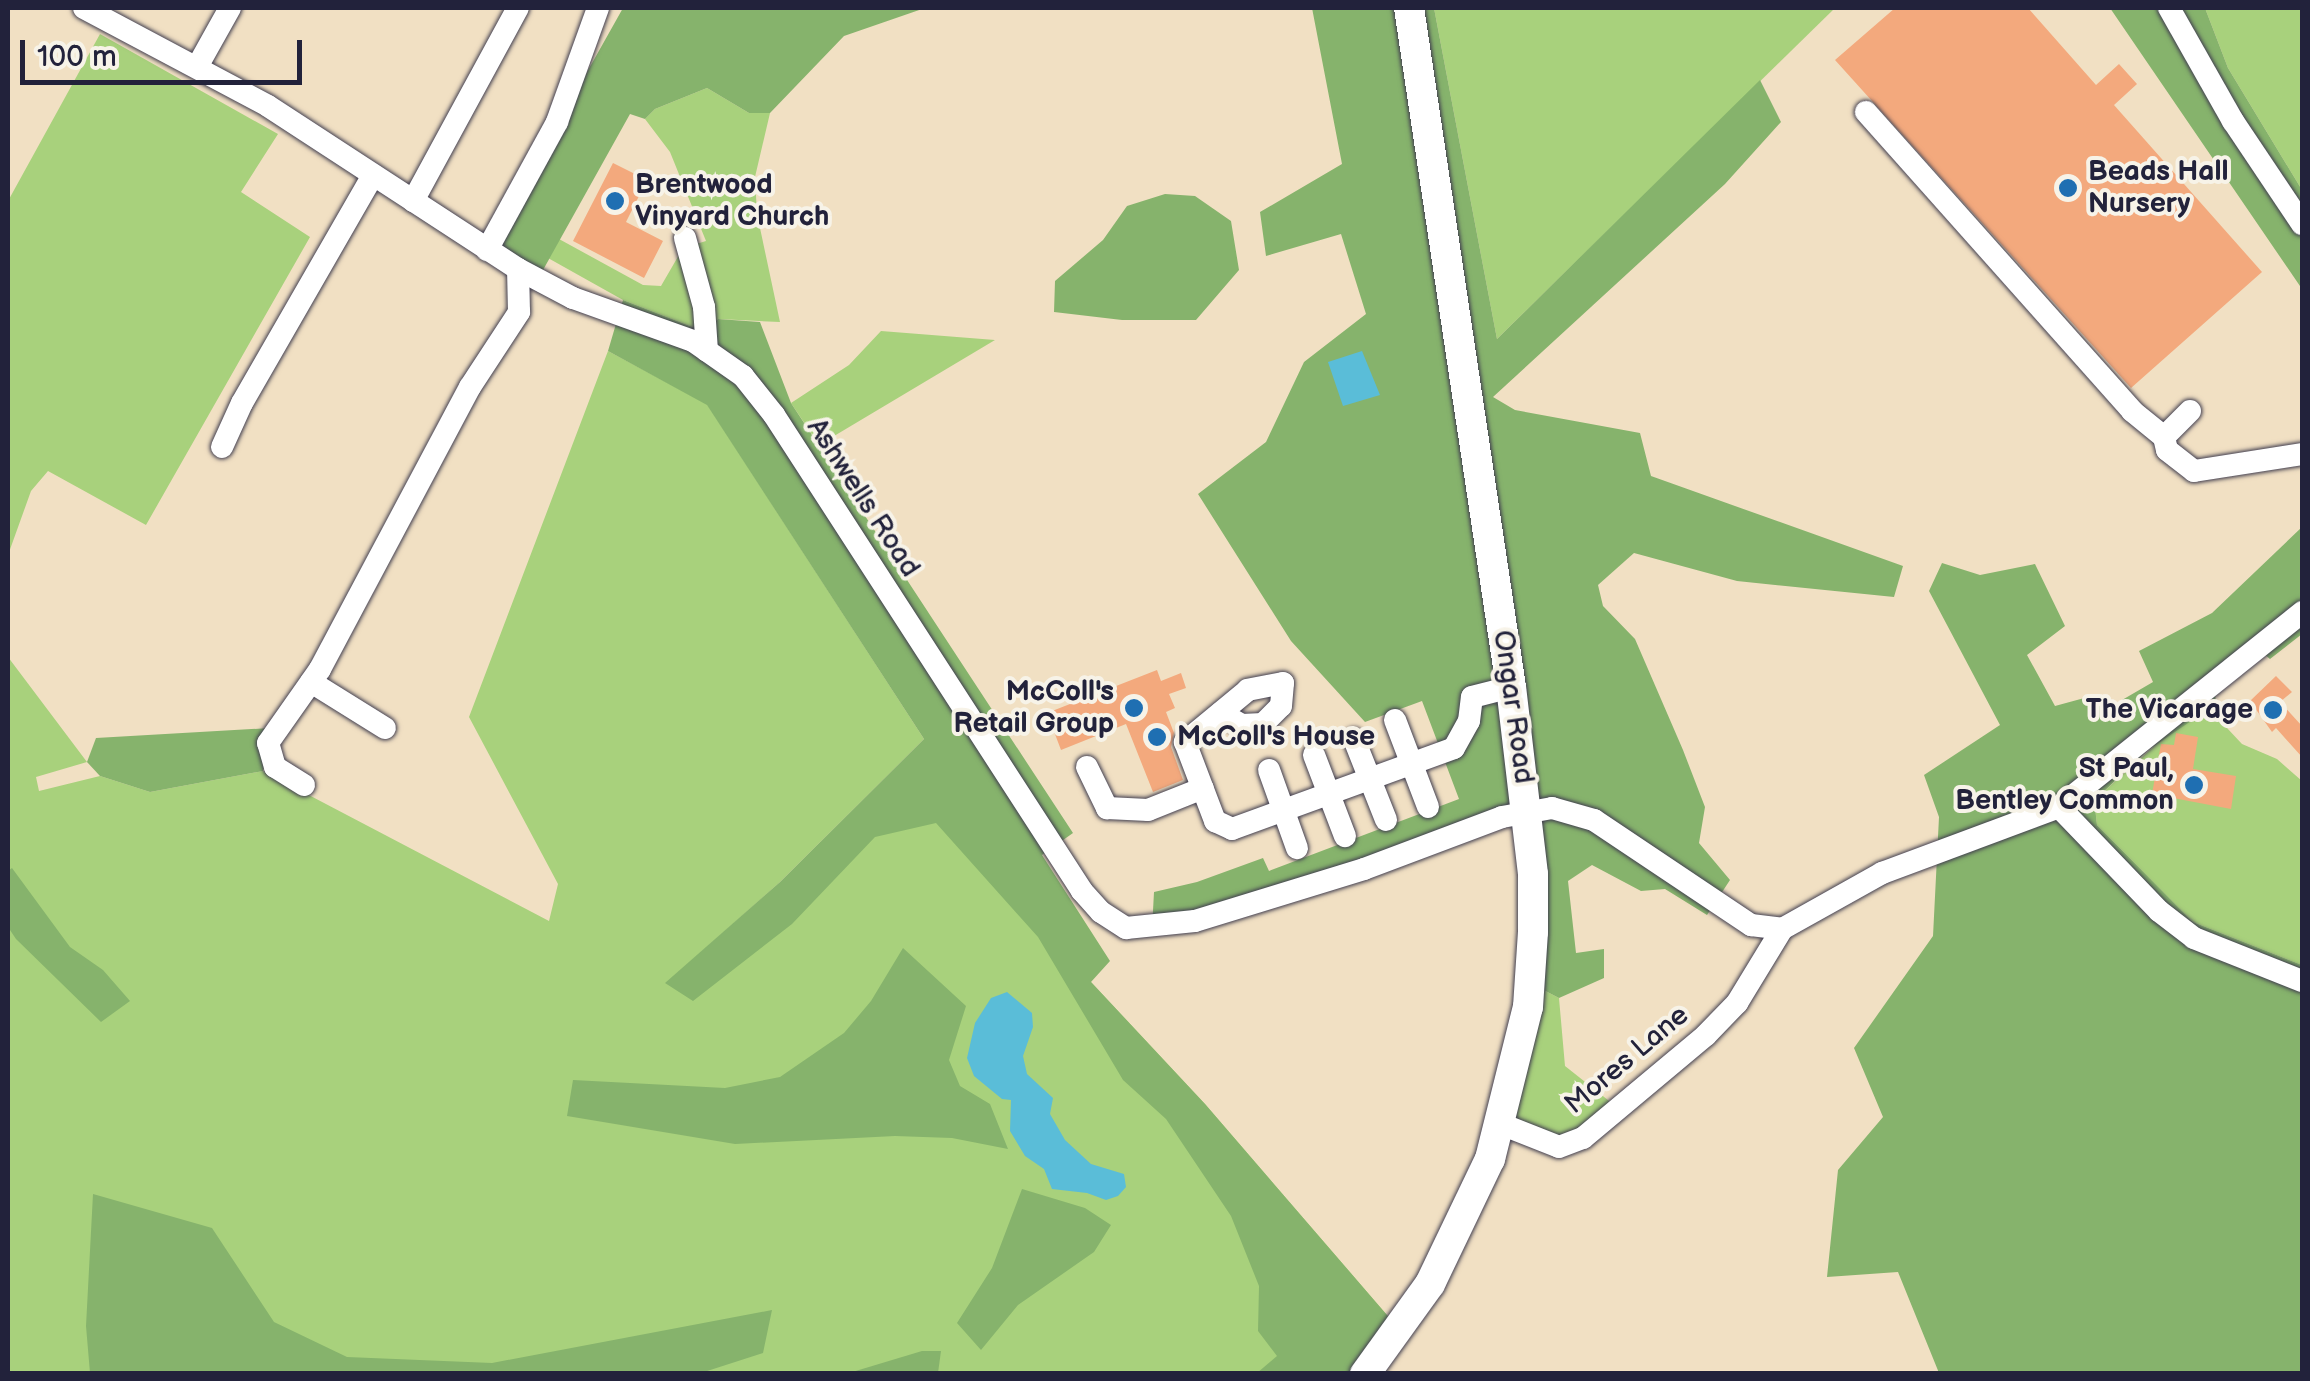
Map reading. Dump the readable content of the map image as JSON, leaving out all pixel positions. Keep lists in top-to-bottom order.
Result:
{
  "streets": {
    "main road": ["Ongar Road"],
    "street": ["Ashwells Road", "Mores Lane"]
  },
  "crossings": [
    ["Ashwells Road", "Ongar Road"],
    ["Ongar Road", "Mores Lane"]
  ],
  "places": [
    "Beads Hall Nursery",
    "Brentwood Vinyard Church",
    "McColl's Retail Group",
    "The Vicarage",
    "McColl's House",
    "St Paul, Bentley Common"
  ],
  "scale_bar": "100 m"
}
